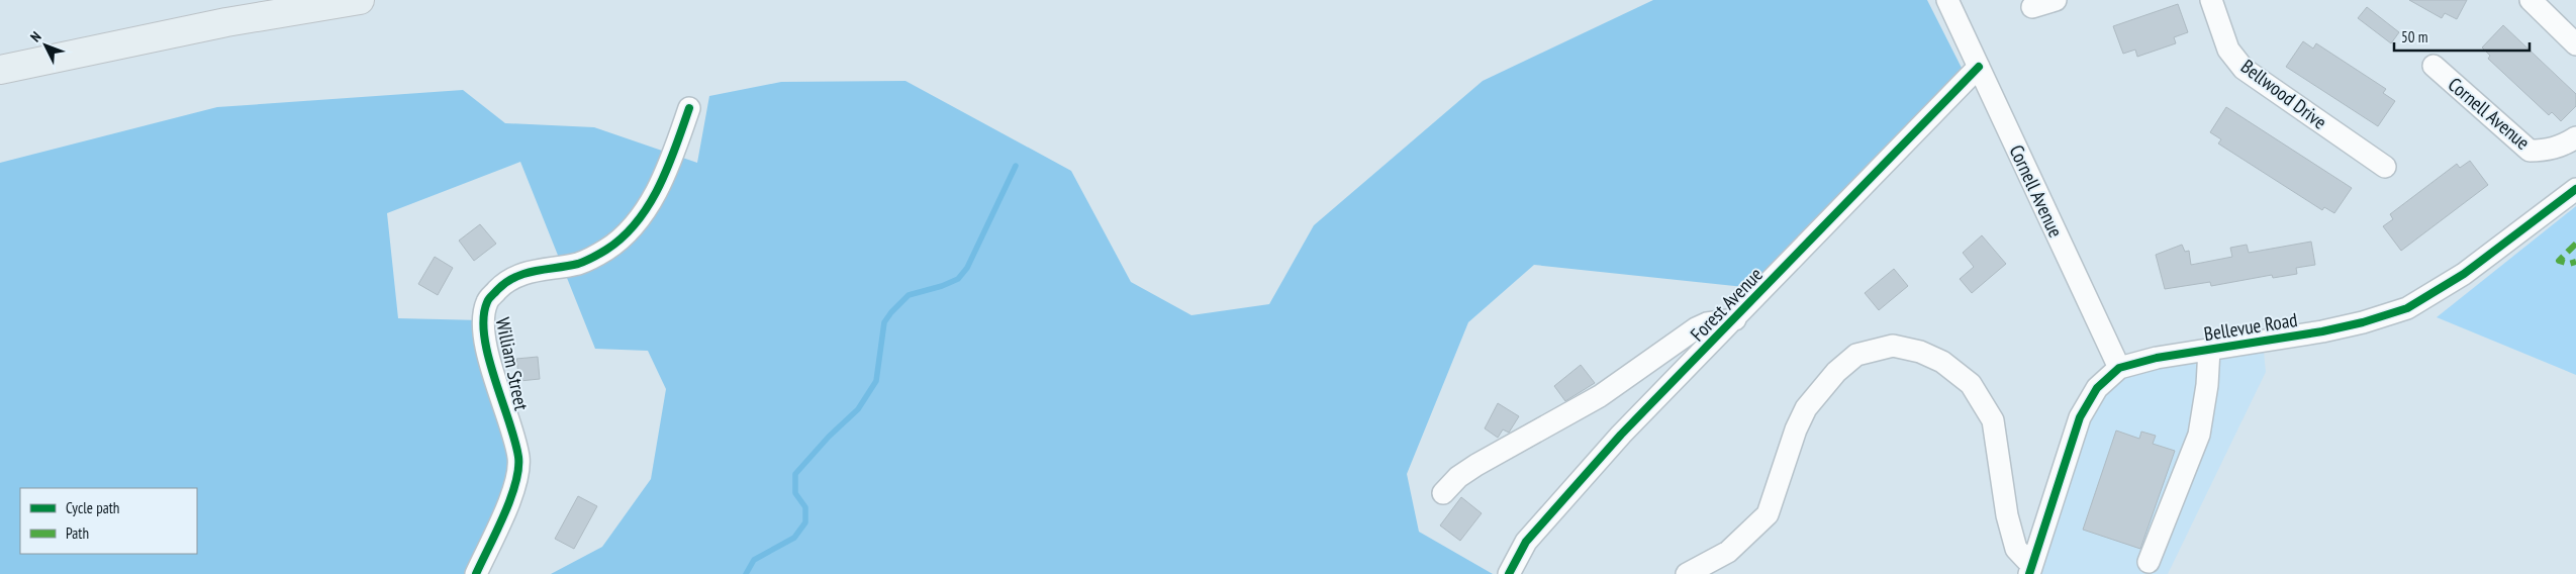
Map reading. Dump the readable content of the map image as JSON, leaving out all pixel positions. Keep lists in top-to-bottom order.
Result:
{
  "streets": {
    "street": [
      "Bellwood Drive",
      "Cornell Avenue",
      "Forest Avenue",
      "Bellevue Road",
      "William Street"
    ]
  },
  "crossings": [
    ["Cornell Avenue", "Forest Avenue"],
    ["Cornell Avenue", "Bellevue Road"]
  ],
  "legend": ["Cycle path", "Path"],
  "scale_bar": "50 m",
  "north": "top left"
}
